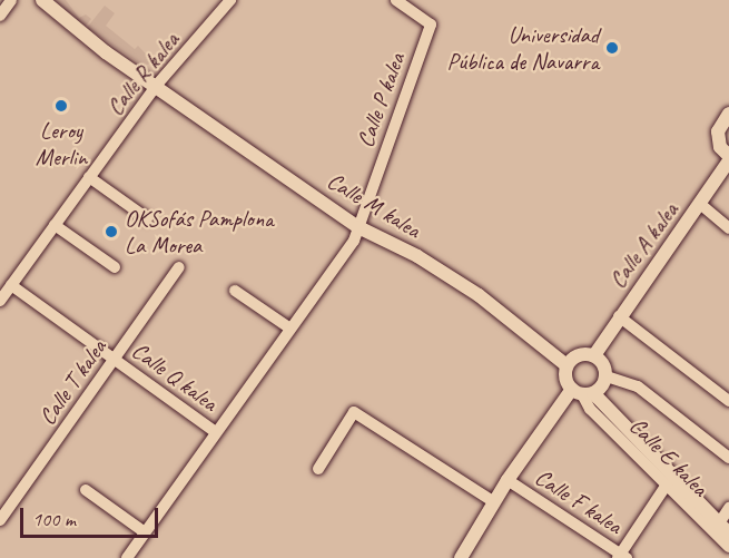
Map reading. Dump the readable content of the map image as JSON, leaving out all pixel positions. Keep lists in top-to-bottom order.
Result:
{
  "streets": {
    "street": [
      "Calle R kalea",
      "Calle P kalea",
      "Calle M kalea",
      "Calle A kalea",
      "Calle Q kalea",
      "Calle T kalea",
      "Calle E kalea",
      "Calle F kalea"
    ]
  },
  "crossings": [
    ["Calle R kalea", "Calle M kalea"],
    ["Calle R kalea", "Calle Q kalea"],
    ["Calle P kalea", "Calle M kalea"],
    ["Calle P kalea", "Calle Q kalea"],
    ["Calle M kalea", "Calle A kalea"],
    ["Calle Q kalea", "Calle T kalea"]
  ],
  "places": ["Universidad Pública de Navarra", "Leroy Merlin", "OKSofás Pamplona La Morea"],
  "scale_bar": "100 m"
}
